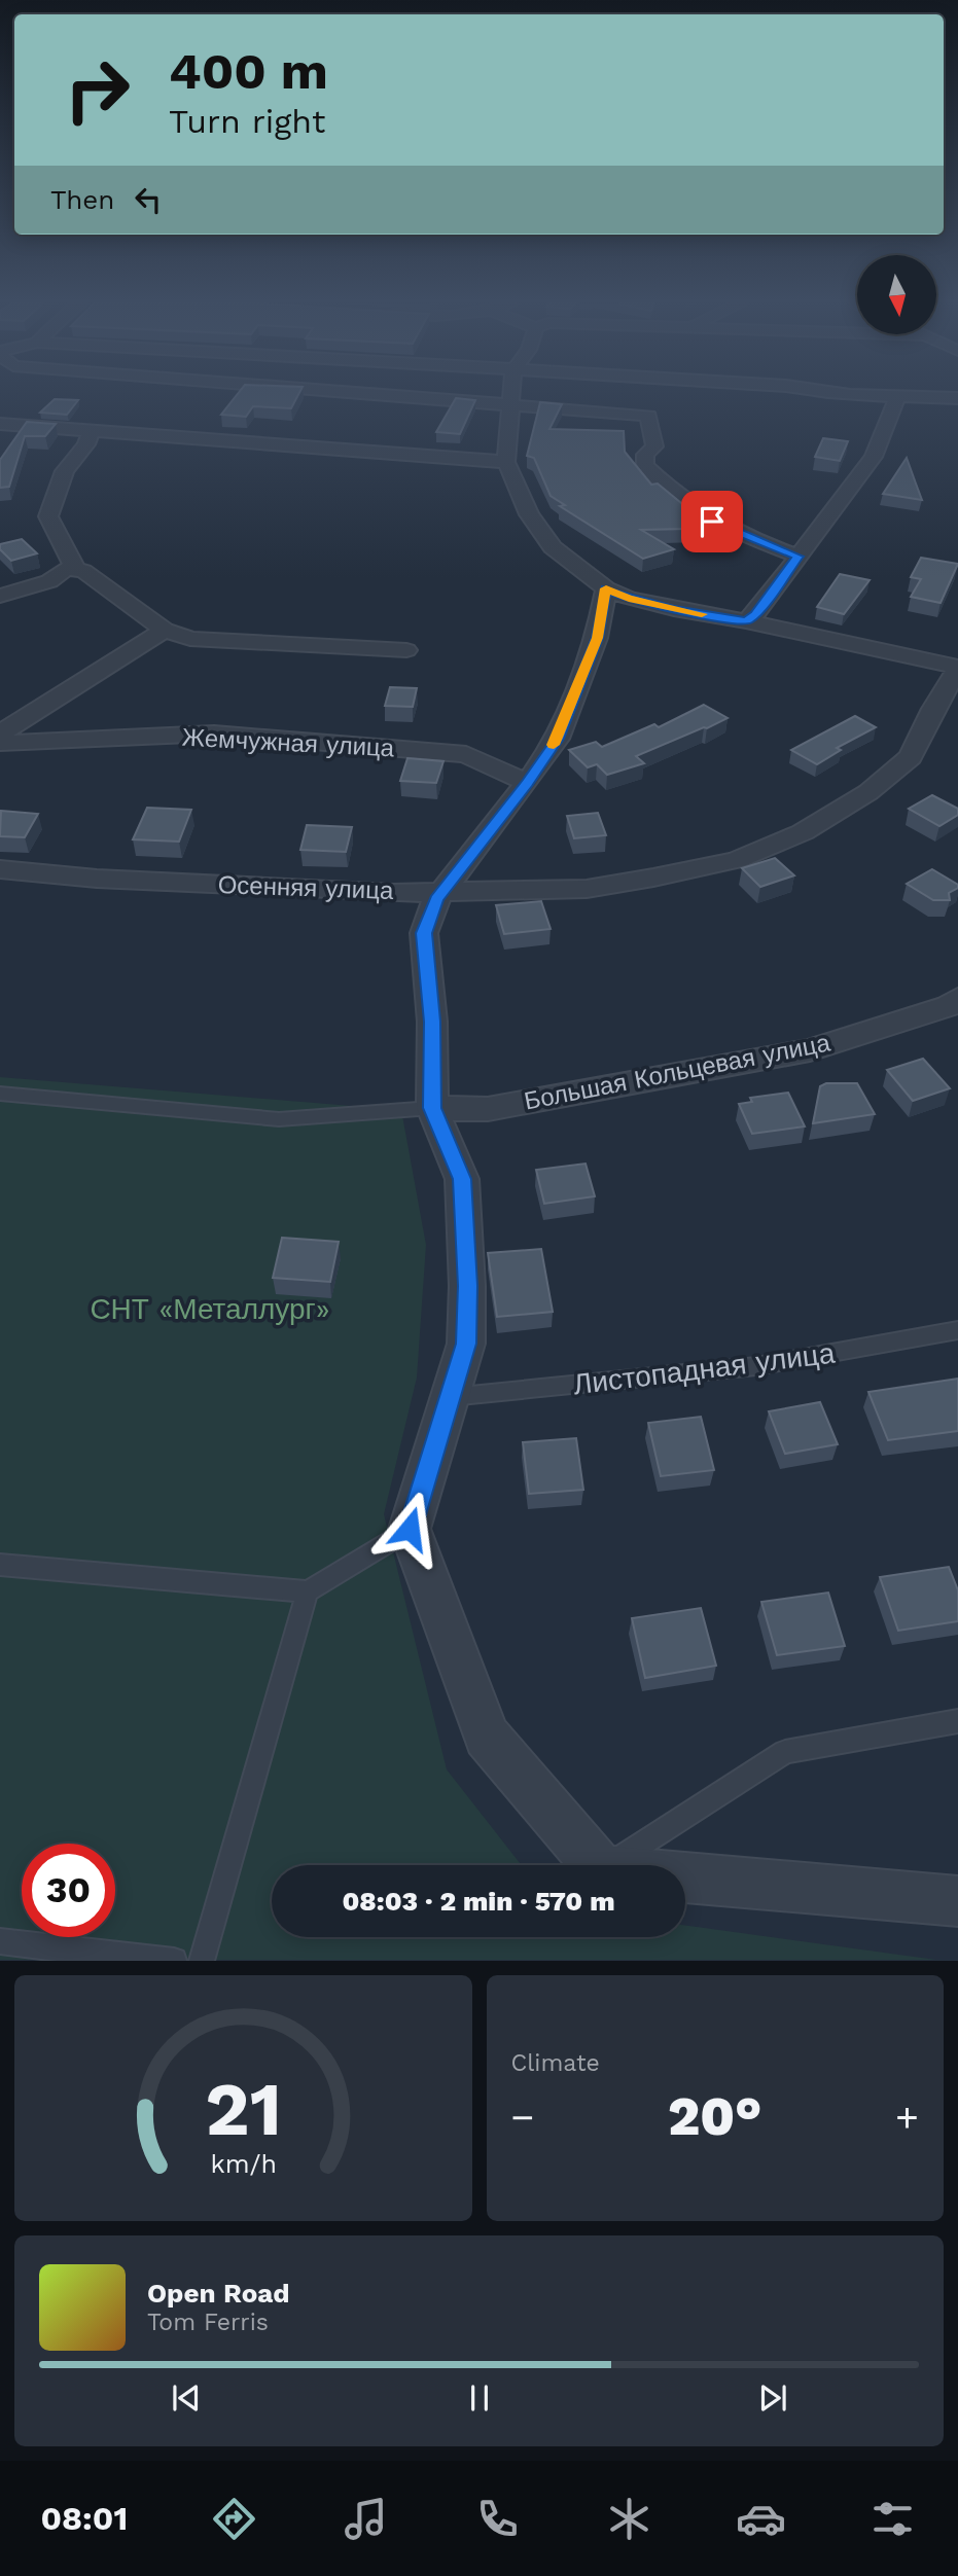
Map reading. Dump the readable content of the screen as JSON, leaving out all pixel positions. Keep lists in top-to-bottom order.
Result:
{
  "streets": {
    "street": ["Жемчужная улица", "Осенняя улица", "Большая Кольцевая улица"],
    "lane": ["Листопадная улица"]
  },
  "parks": ["СНТ «Металлург»"],
  "north": "bottom",
  "page": {
    "turn": ["400 m", "Turn right"],
    "then": "Then",
    "limit": "30",
    "trip": "08:03 · 2 min · 570 m",
    "tile": "Climate",
    "heat": ["−", "20°", "+"],
    "song": ["Open Road", "Tom Ferris"],
    "tabs": "08:01",
    "gauge": ["21", "km/h"]
  }
}
